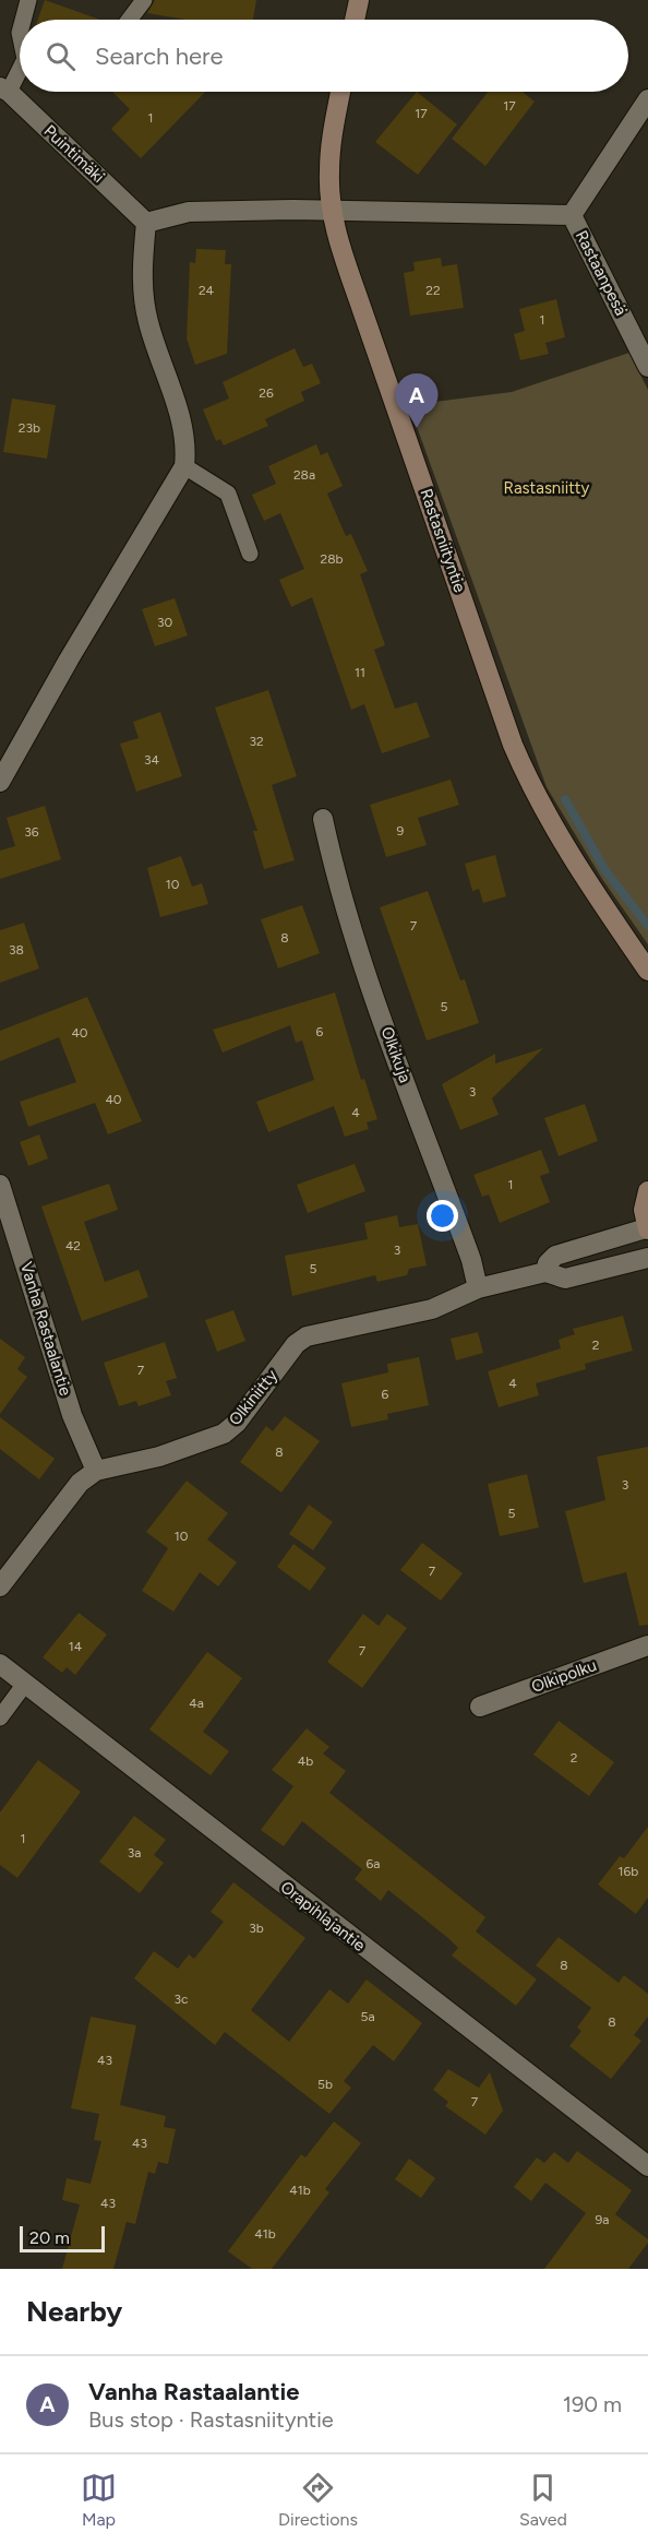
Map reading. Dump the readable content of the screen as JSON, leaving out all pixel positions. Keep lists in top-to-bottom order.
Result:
{
  "streets": {
    "street": [
      "Puintimäki",
      "Rastaanpesä",
      "Rastasniityntie",
      "Olkikuja",
      "Vanha Rastaalantie",
      "Olkiniitty",
      "Olkipolku",
      "Orapihlajantie"
    ]
  },
  "crossings": [
    ["Olkikuja", "Olkiniitty"],
    ["Vanha Rastaalantie", "Olkiniitty"]
  ],
  "parks": ["Rastasniitty"],
  "house_numbers": [
    "17",
    "17",
    "1",
    "24",
    "22",
    "1",
    "26",
    "23b",
    "28a",
    "28b",
    "30",
    "11",
    "32",
    "34",
    "9",
    "36",
    "10",
    "7",
    "8",
    "38",
    "5",
    "6",
    "40",
    "3",
    "40",
    "4",
    "1",
    "42",
    "3",
    "5",
    "2",
    "7",
    "4",
    "6",
    "8",
    "3",
    "5",
    "10",
    "7",
    "14",
    "7",
    "4a",
    "2",
    "4b",
    "1",
    "3a",
    "6a",
    "16b",
    "3b",
    "8",
    "3c",
    "5a",
    "8",
    "43",
    "5b",
    "7",
    "43",
    "41b",
    "43",
    "9a",
    "41b"
  ],
  "scale_bar": "20 m",
  "page": {
    "search": "Search here",
    "pins": "A",
    "scale": "20 m",
    "heading": "Nearby",
    "list": [
      {
        "mark": "A",
        "name": "Vanha Rastaalantie",
        "note": "Bus stop · Rastasniityntie",
        "value": "190 m"
      }
    ],
    "nav": ["Map", "Directions", "Saved"]
  }
}
